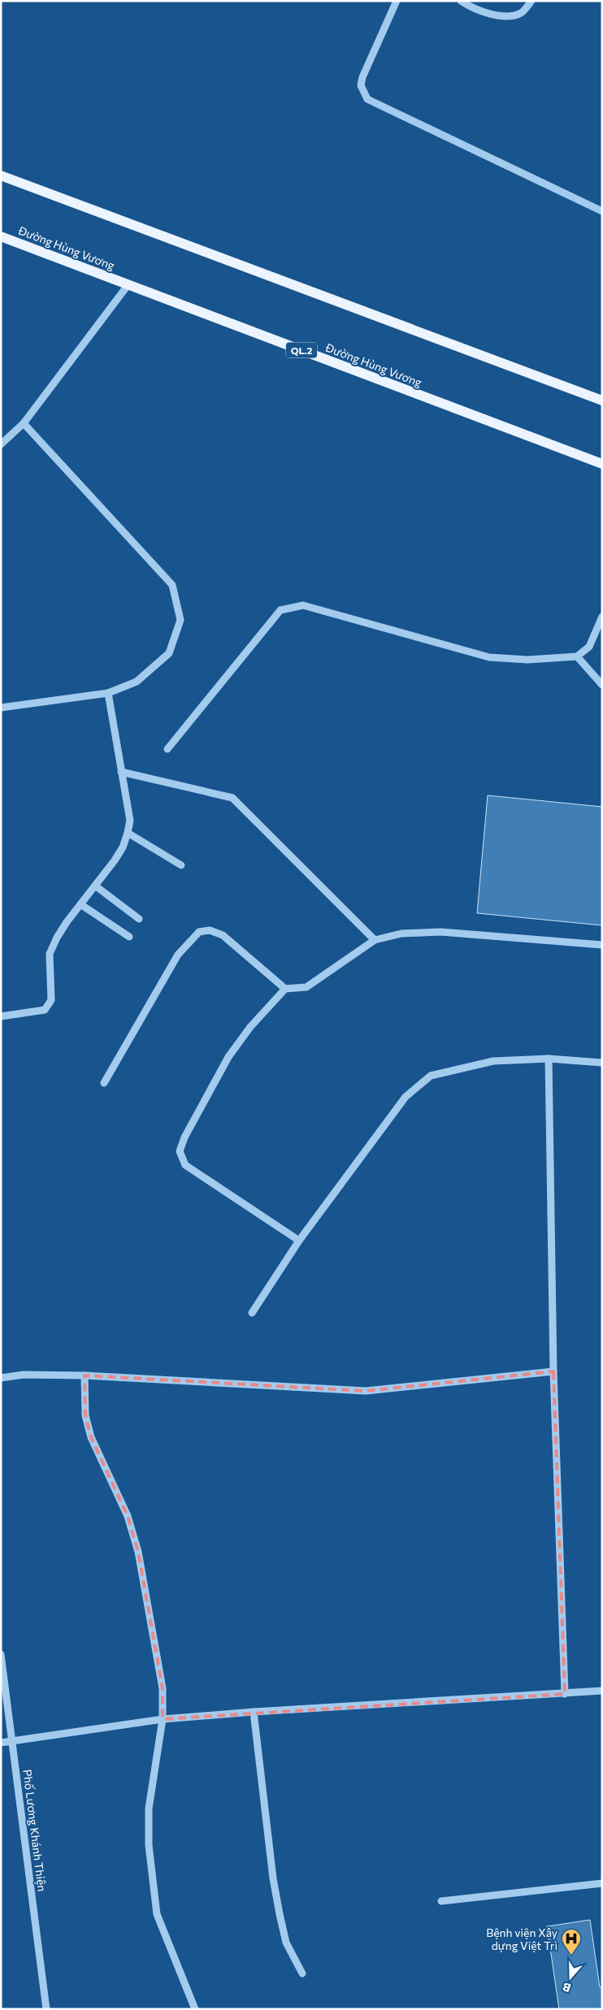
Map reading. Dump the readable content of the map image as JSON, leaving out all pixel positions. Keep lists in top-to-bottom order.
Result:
{
  "streets": {
    "main road": ["Đường Hùng Vương", "QL.2"],
    "street": ["Phố Lương Khánh Thiện"]
  },
  "places": {
    "hospital": ["Bệnh viện Xây dựng Việt Trì"]
  },
  "north": "bottom"
}
